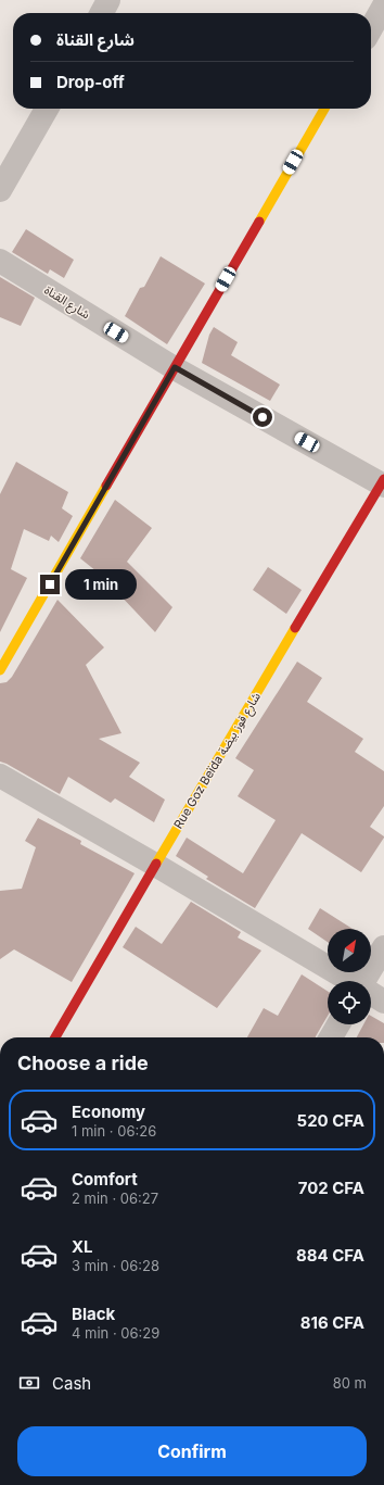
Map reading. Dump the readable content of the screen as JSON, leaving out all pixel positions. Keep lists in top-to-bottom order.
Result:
{
  "streets": {
    "street": ["شارع القناة", "Rue Goz Beïda شارع قوز بيضة"]
  },
  "crossings": [
    ["شارع القناة", "Rue Goz Beïda شارع قوز بيضة"]
  ],
  "north": "top right",
  "page": {
    "banner": ["شارع القناة", "Drop-off"],
    "bubble": "1 min",
    "heading": "Choose a ride",
    "list": [
      {
        "name": "Economy",
        "note": "1 min · 06:26",
        "value": "520 CFA"
      },
      {
        "name": "Comfort",
        "note": "2 min · 06:27",
        "value": "702 CFA"
      },
      {
        "name": "XL",
        "note": "3 min · 06:28",
        "value": "884 CFA"
      },
      {
        "name": "Black",
        "note": "4 min · 06:29",
        "value": "816 CFA"
      }
    ],
    "pay": ["Cash", "80 m"],
    "buttons": "Confirm"
  }
}
